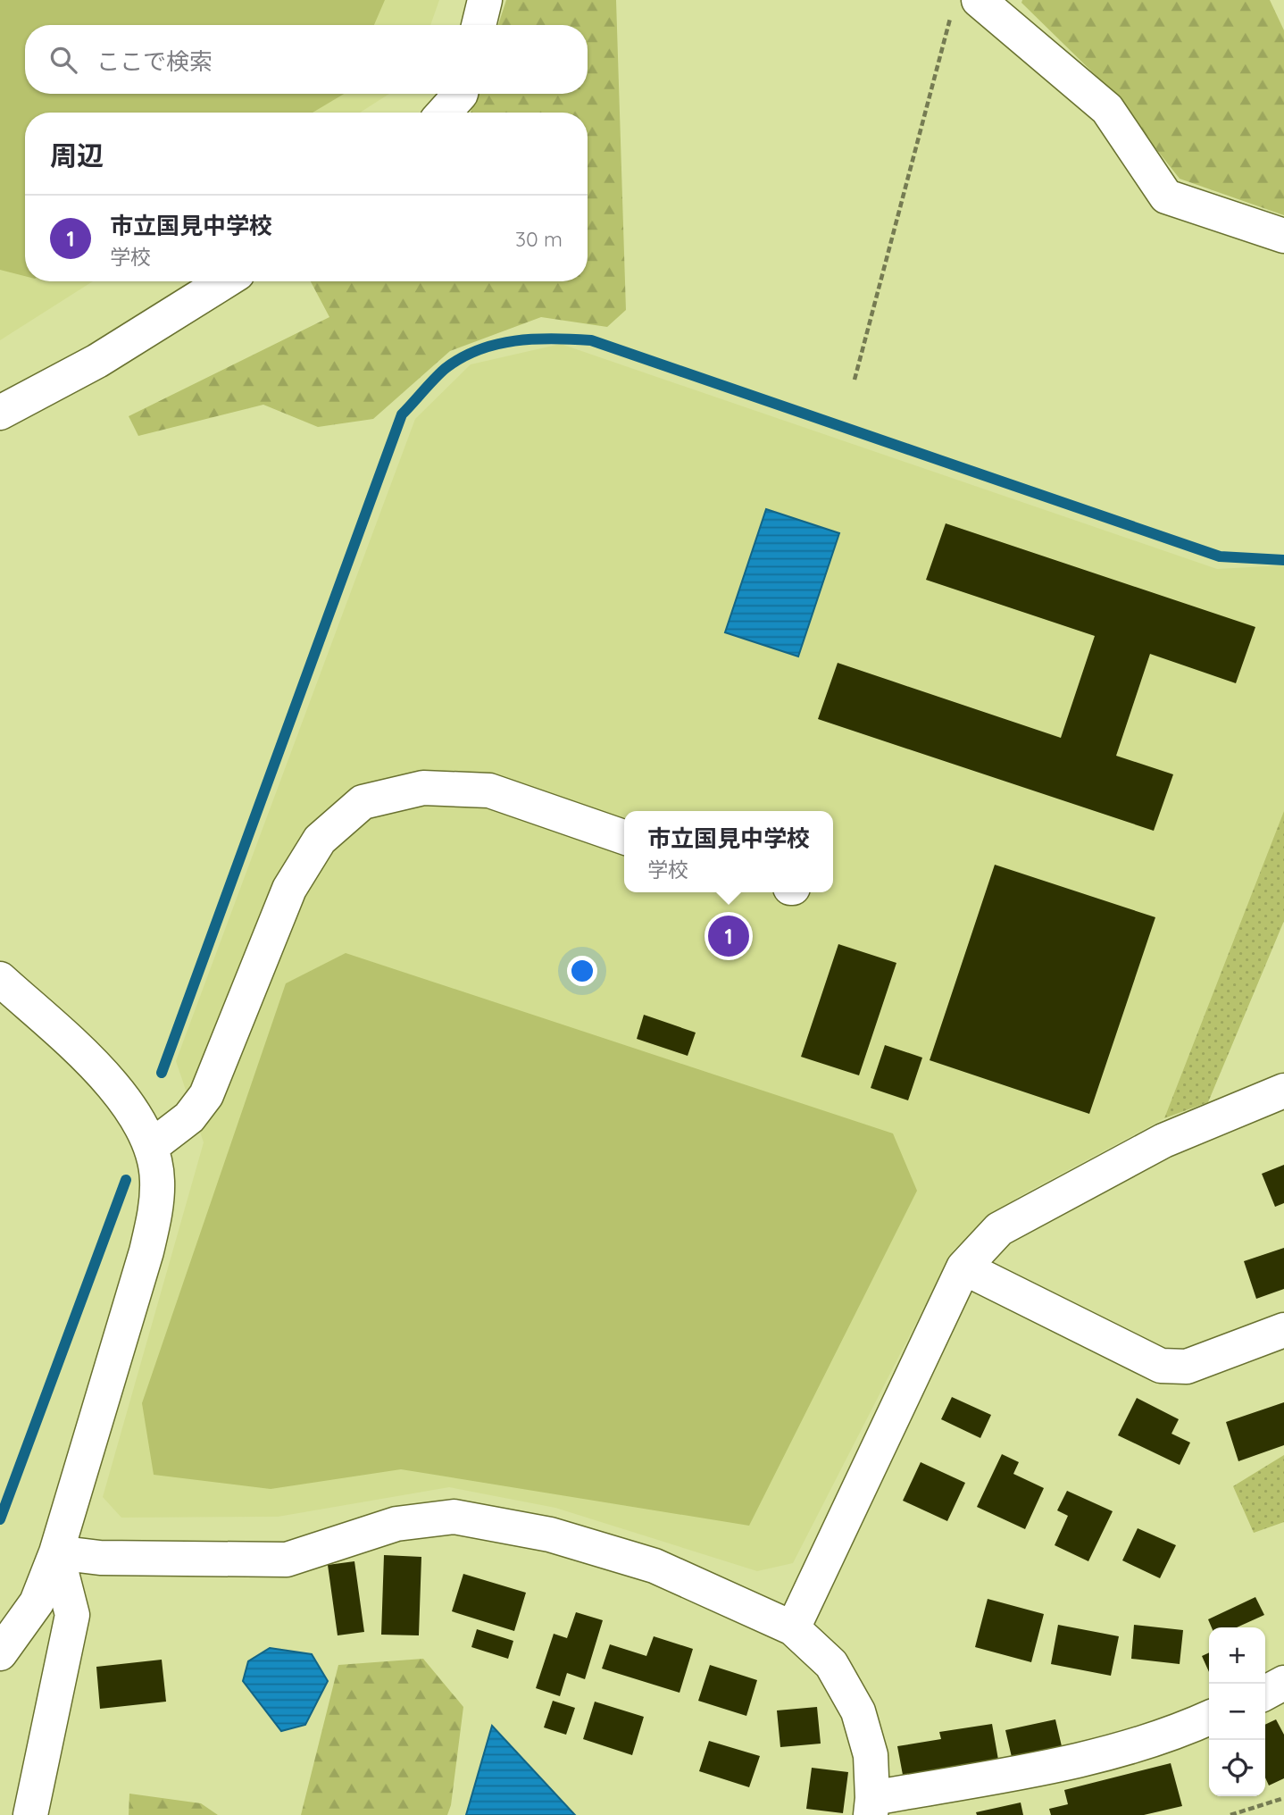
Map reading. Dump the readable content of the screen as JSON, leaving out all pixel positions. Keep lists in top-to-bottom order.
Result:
{
  "page": {
    "search": "ここで検索",
    "heading": "周辺",
    "list": [
      {
        "mark": "1",
        "name": "市立国見中学校",
        "note": "学校",
        "value": "30 m"
      }
    ],
    "popup": ["市立国見中学校", "学校"],
    "pins": "1",
    "map_buttons": ["+", "−"]
  }
}
